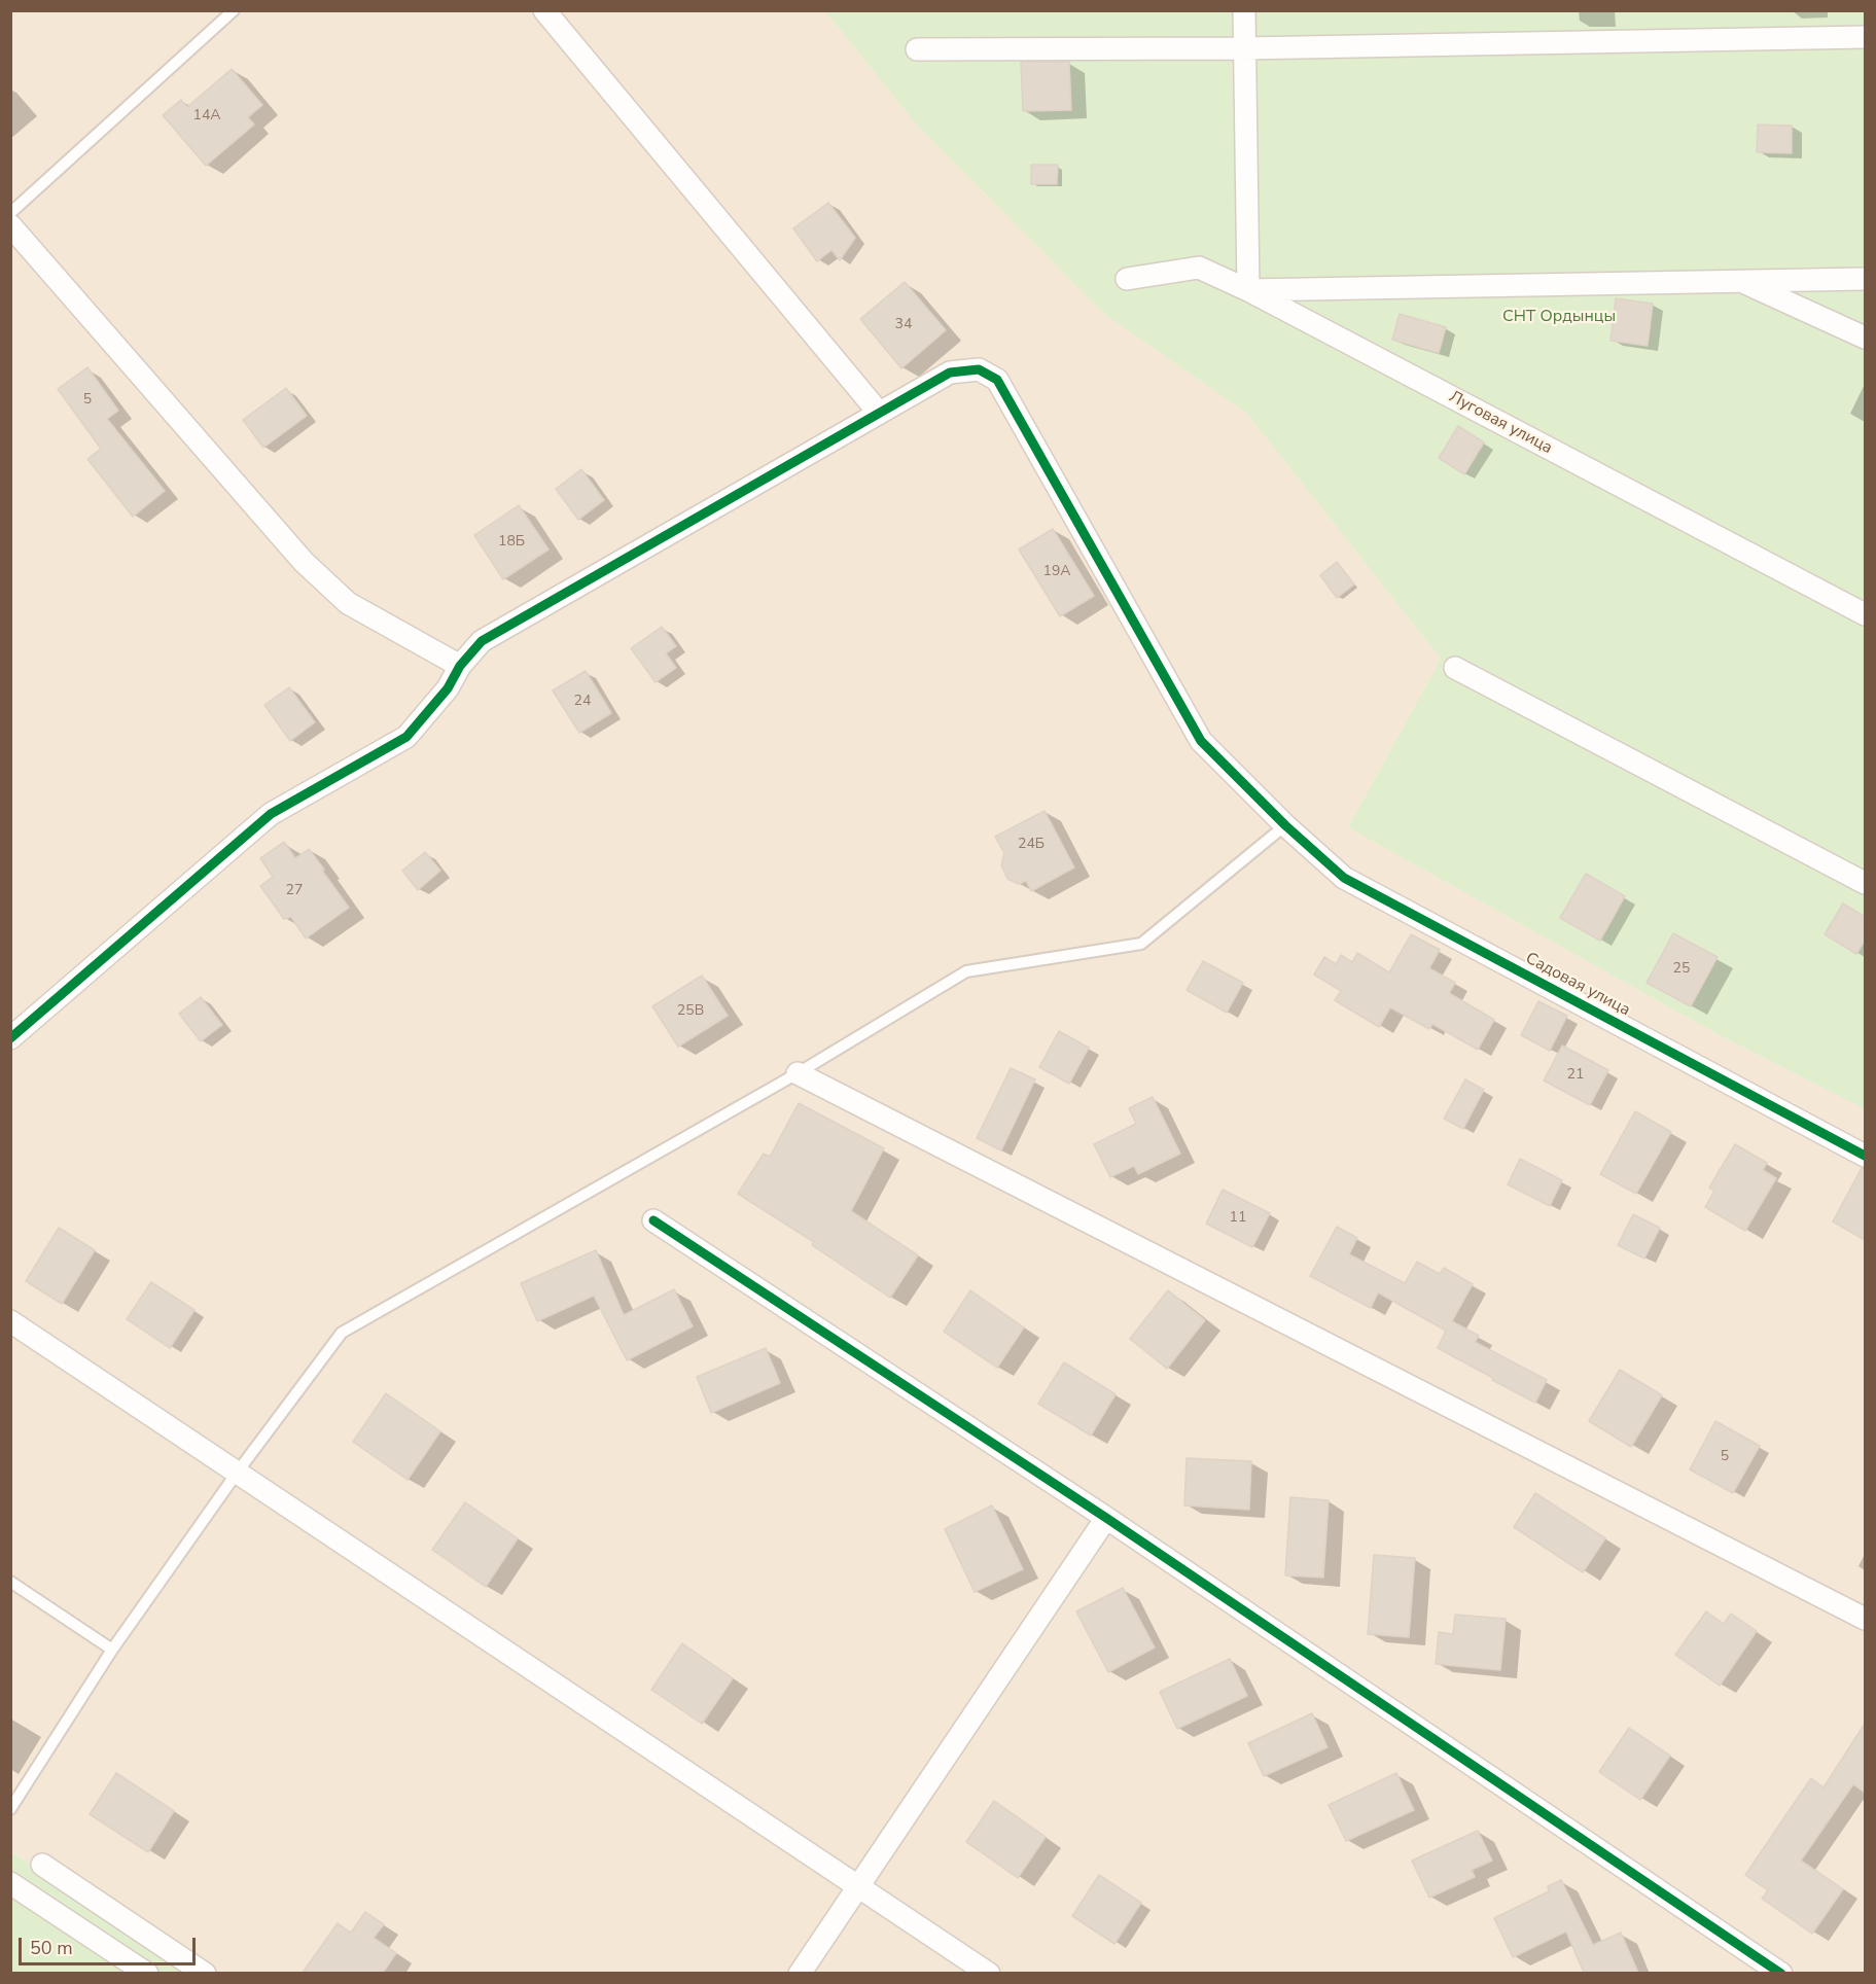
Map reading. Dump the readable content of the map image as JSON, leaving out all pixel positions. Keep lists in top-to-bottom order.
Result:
{
  "streets": {
    "street": ["Луговая улица", "Садовая улица"]
  },
  "parks": ["СНТ Ордынцы"],
  "house_numbers": [
    "14А",
    "34",
    "5",
    "18Б",
    "19А",
    "24",
    "24Б",
    "27",
    "25",
    "25В",
    "21",
    "11",
    "5"
  ],
  "scale_bar": "50 m"
}
